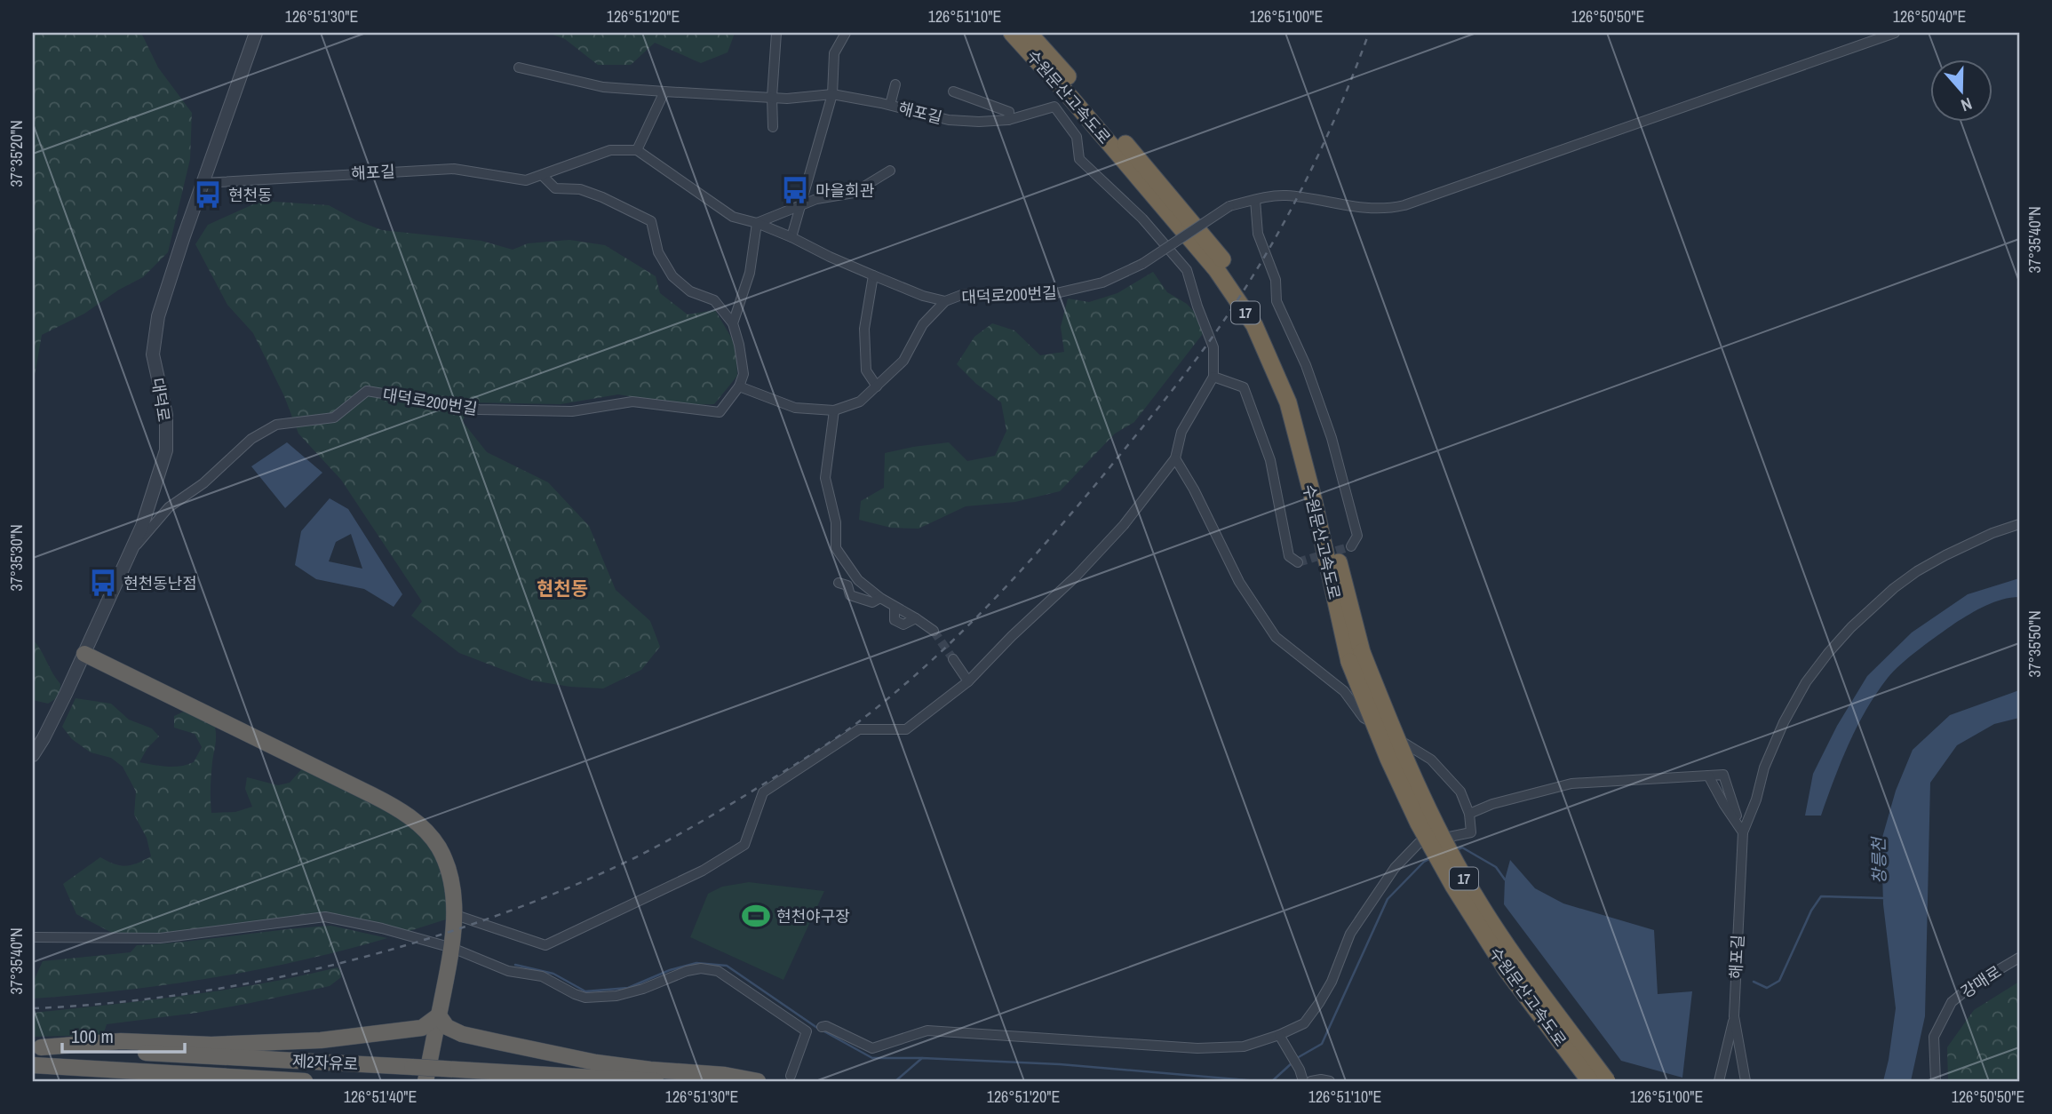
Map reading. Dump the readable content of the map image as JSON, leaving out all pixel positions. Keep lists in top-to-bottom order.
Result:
{
  "streets": {
    "highway": ["수원문산고속도로", "17", "제2자유로"],
    "street": [
      "해포길",
      "대덕로200번길",
      "대덕로",
      "강매로"
    ]
  },
  "crossings": [
    ["해포길", "대덕로"],
    ["대덕로200번길", "대덕로"]
  ],
  "districts": ["현천동"],
  "water": ["창릉천"],
  "places": {
    "bus stop": ["마을회관", "현천동", "현천동난점"],
    "sports": ["현천야구장"]
  },
  "scale_bar": "100 m",
  "north": "bottom",
  "coordinates": [
    "126°51'30\"E",
    "126°51'20\"E",
    "126°51'10\"E",
    "126°51'00\"E",
    "126°50'50\"E",
    "126°50'40\"E",
    "37°35'20\"N",
    "37°35'40\"N",
    "37°35'30\"N",
    "37°35'50\"N",
    "126°51'40\"E"
  ]
}
